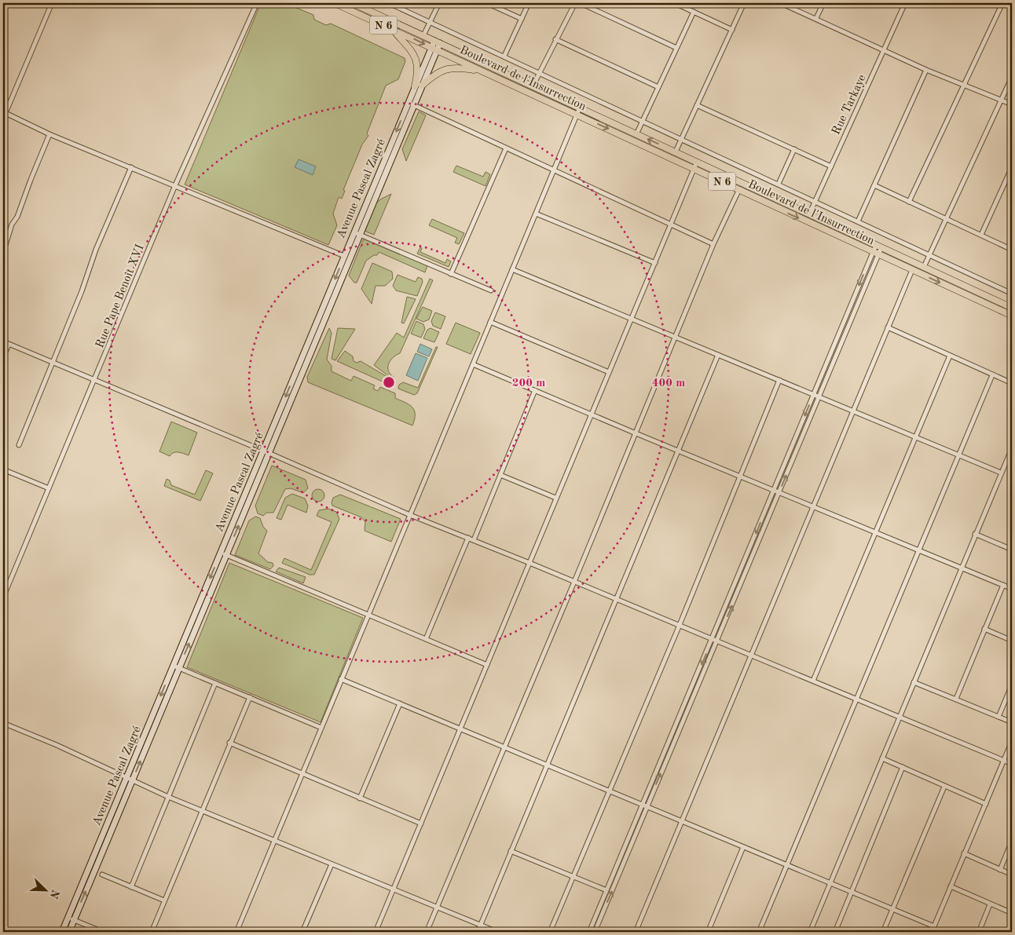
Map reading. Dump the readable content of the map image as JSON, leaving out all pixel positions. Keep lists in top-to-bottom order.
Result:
{
  "streets": {
    "main road": ["N 6", "Boulevard de l'Insurrection", "Avenue Pascal Zagré"],
    "street": ["Rue Tarkaye", "Rue Pape Benoît XVI"]
  },
  "crossings": [
    ["N 6", "Boulevard de l'Insurrection"],
    ["N 6", "Avenue Pascal Zagré"],
    ["Boulevard de l'Insurrection", "Rue Tarkaye"],
    ["Boulevard de l'Insurrection", "Avenue Pascal Zagré"]
  ],
  "north": "bottom right",
  "rings": ["200 m", "400 m"]
}
